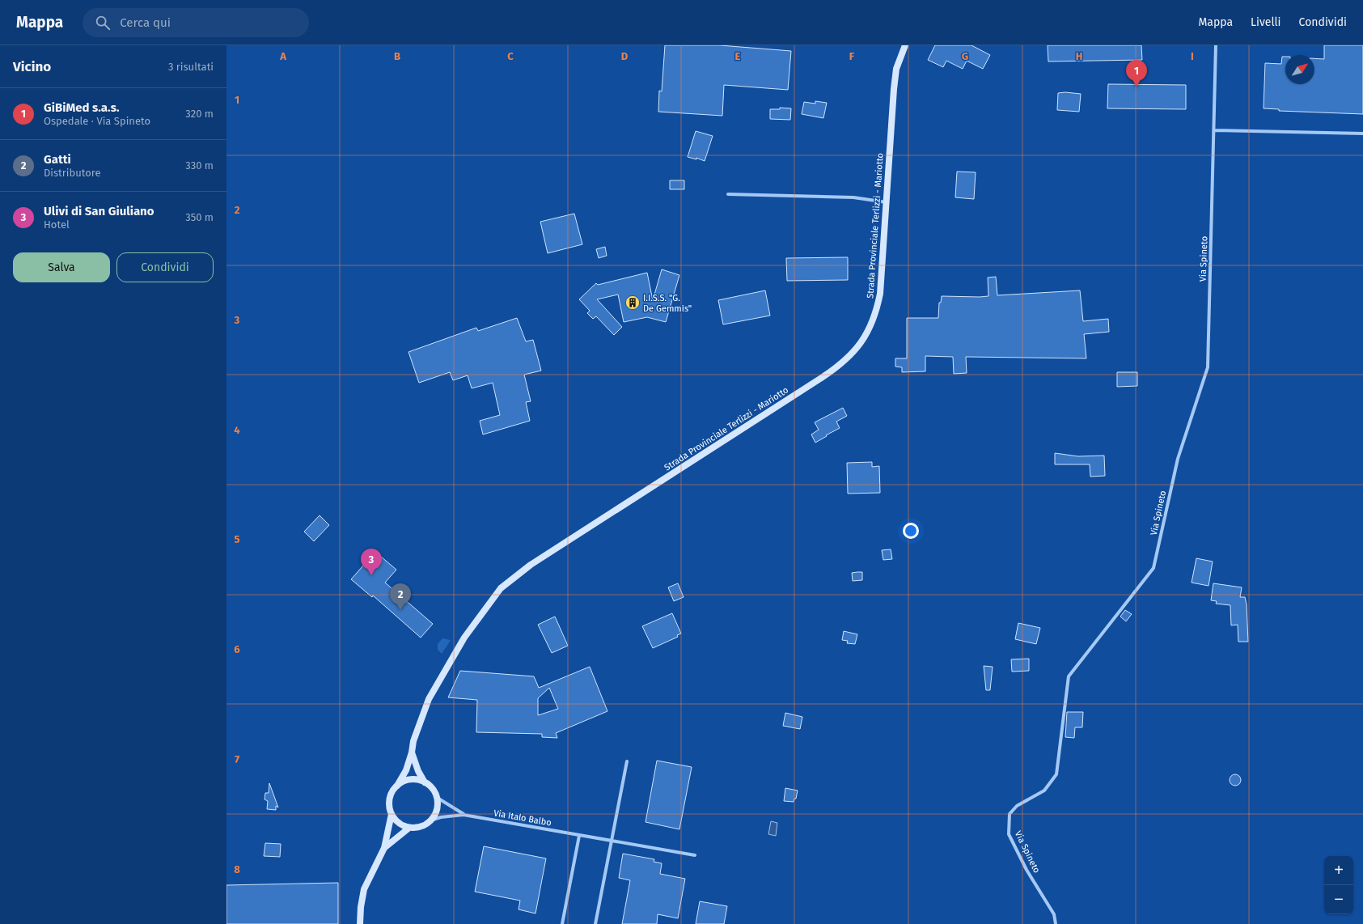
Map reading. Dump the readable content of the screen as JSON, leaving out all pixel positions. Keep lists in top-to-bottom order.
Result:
{
  "streets": {
    "main road": ["Strada Provinciale Terlizzi - Mariotto"],
    "street": ["Via Spineto", "Via Italo Balbo"]
  },
  "places": {
    "building": ["I.I.S.S. \"G. De Gemmis\""]
  },
  "north": "top right",
  "page": {
    "header": "Mappa",
    "search": "Cerca qui",
    "nav": ["Mappa", "Livelli", "Condividi"],
    "heading": ["Vicino", "3 risultati"],
    "pins": ["1", "3", "2"],
    "list": [
      {
        "mark": "1",
        "name": "GiBiMed s.a.s.",
        "note": "Ospedale · Via Spineto",
        "value": "320 m"
      },
      {
        "mark": "2",
        "name": "Gatti",
        "note": "Distributore",
        "value": "330 m"
      },
      {
        "mark": "3",
        "name": "Ulivi di San Giuliano",
        "note": "Hotel",
        "value": "350 m"
      }
    ],
    "buttons": ["Salva", "Condividi"],
    "map_buttons": ["+", "−"]
  },
  "grid": {
    "columns": [
      "A",
      "B",
      "C",
      "D",
      "E",
      "F",
      "G",
      "H",
      "I"
    ],
    "rows": [
      "1",
      "2",
      "3",
      "4",
      "5",
      "6",
      "7",
      "8"
    ]
  }
}
